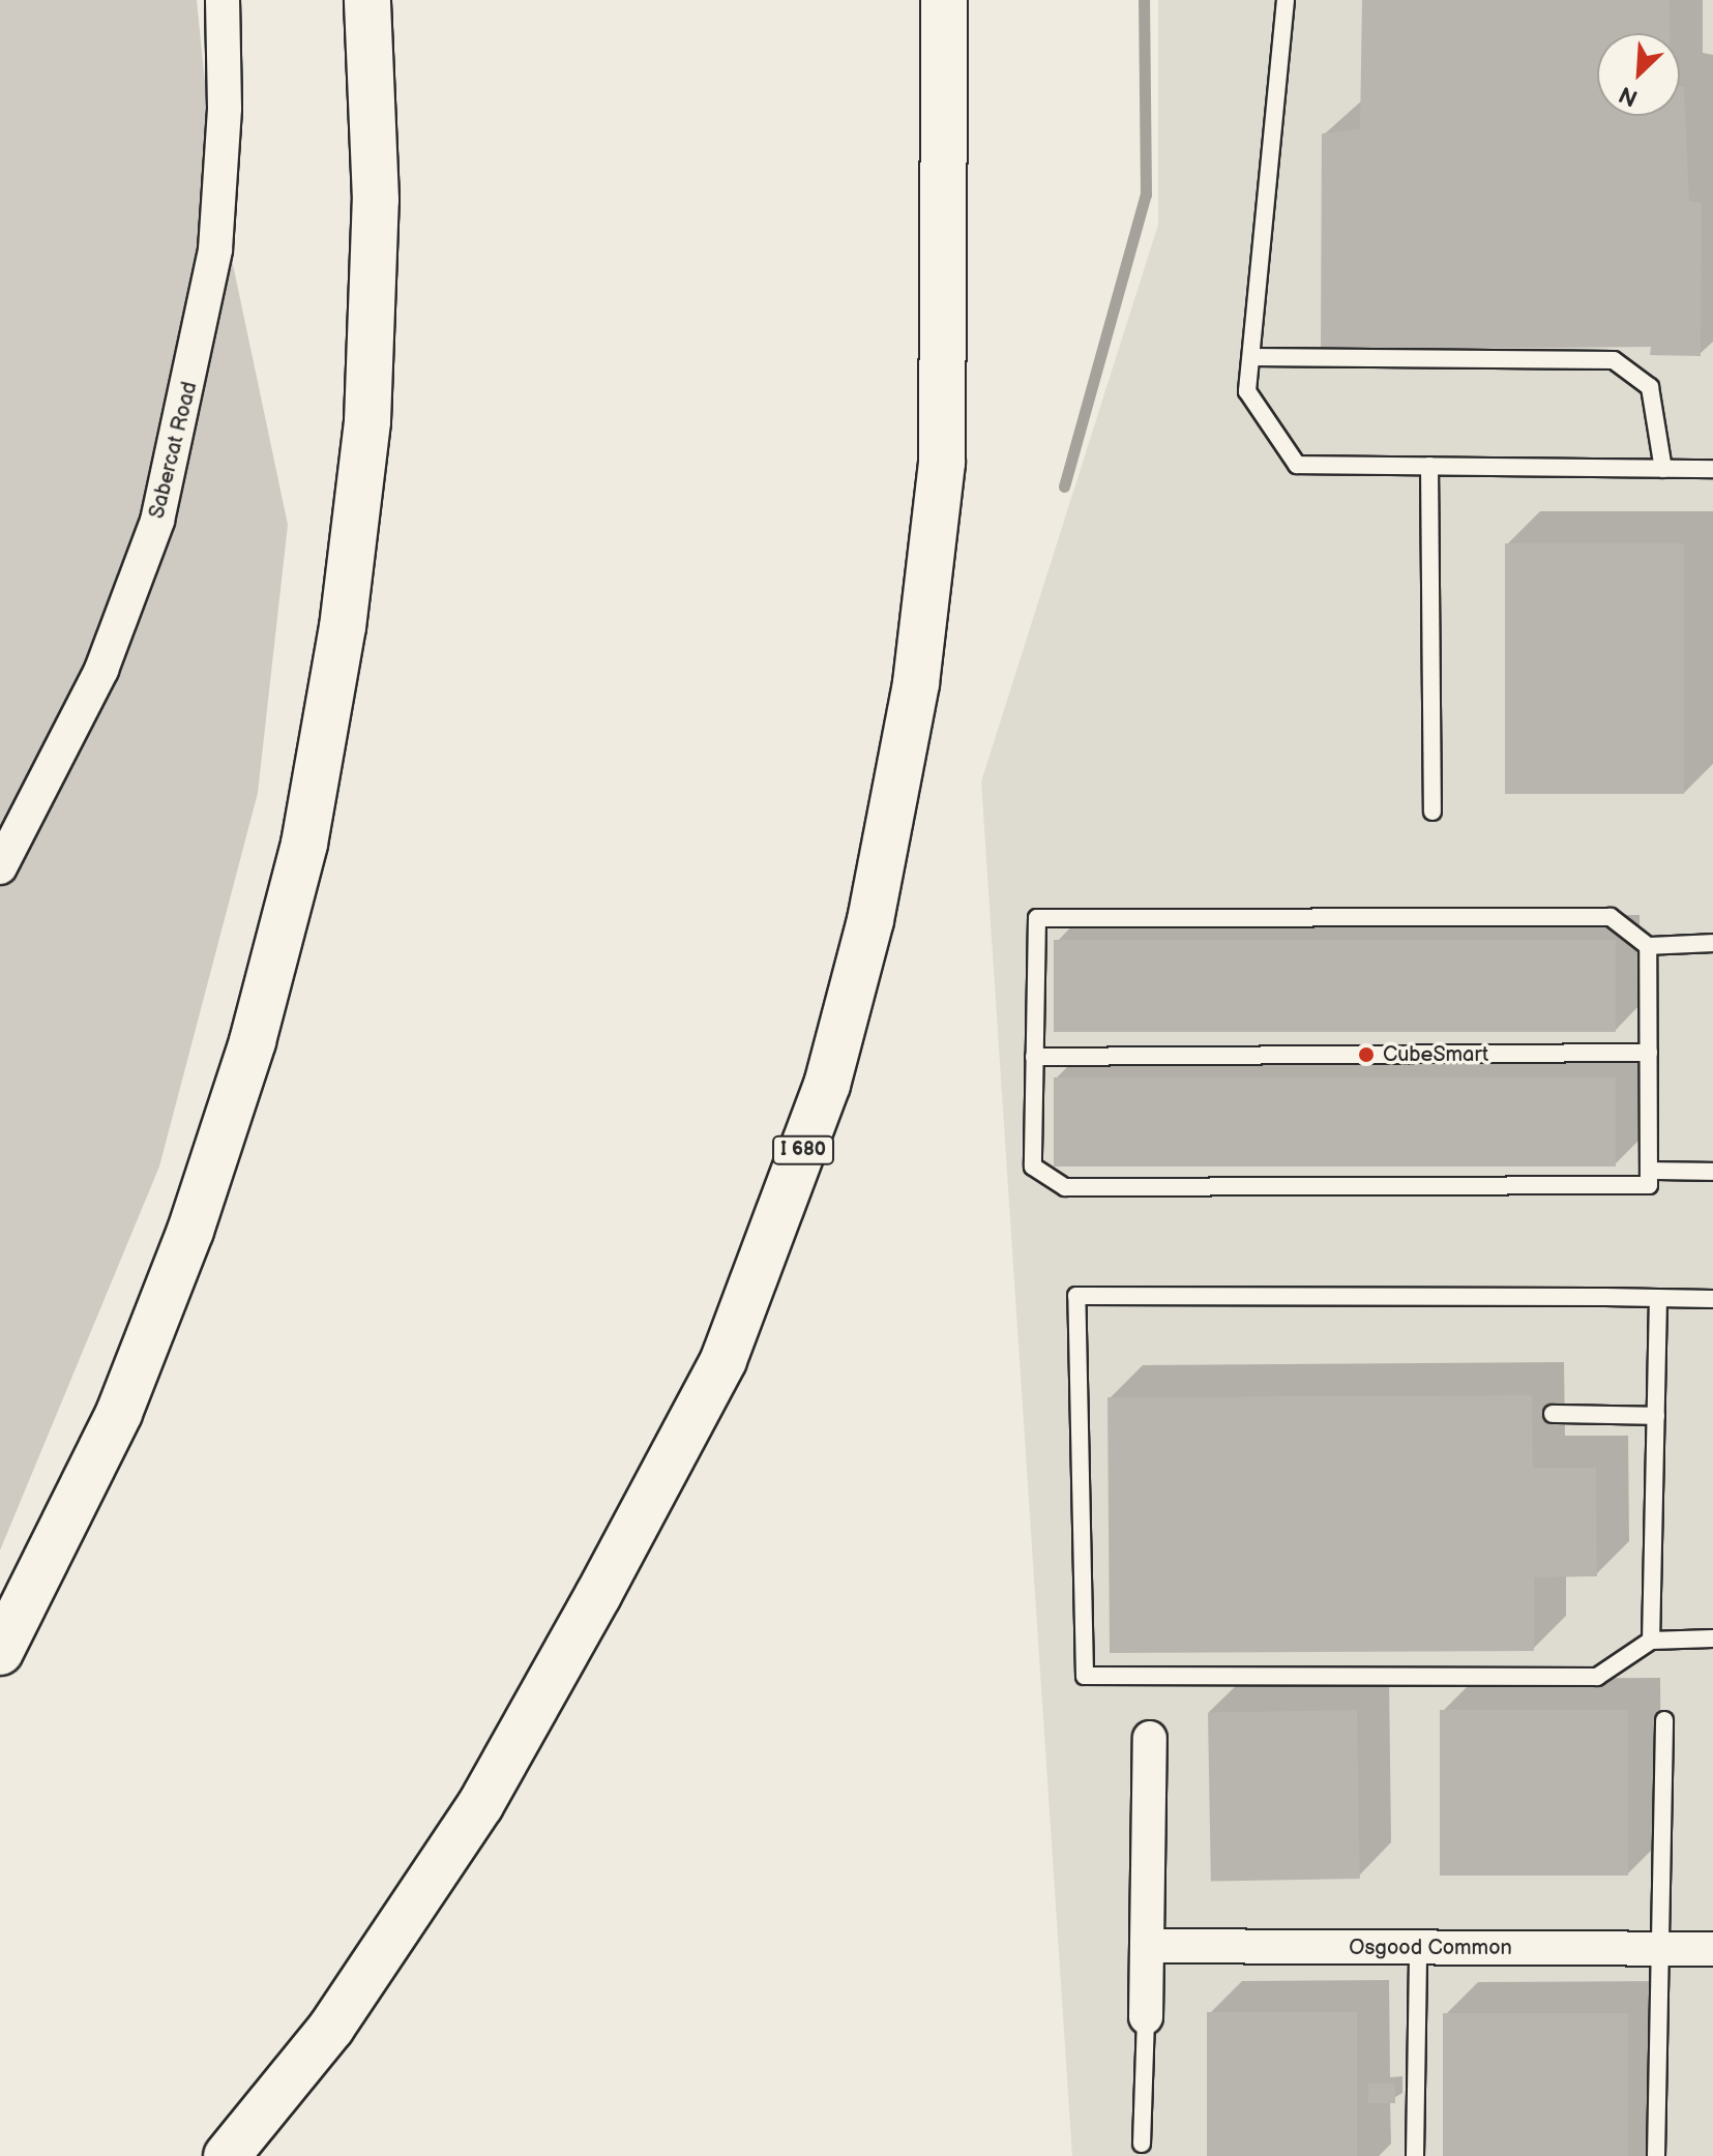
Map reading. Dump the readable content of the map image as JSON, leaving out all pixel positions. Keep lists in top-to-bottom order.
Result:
{
  "streets": {
    "highway": ["I 680"],
    "street": ["Sabercat Road", "Osgood Common"]
  },
  "places": ["CubeSmart"],
  "north": "bottom left"
}
